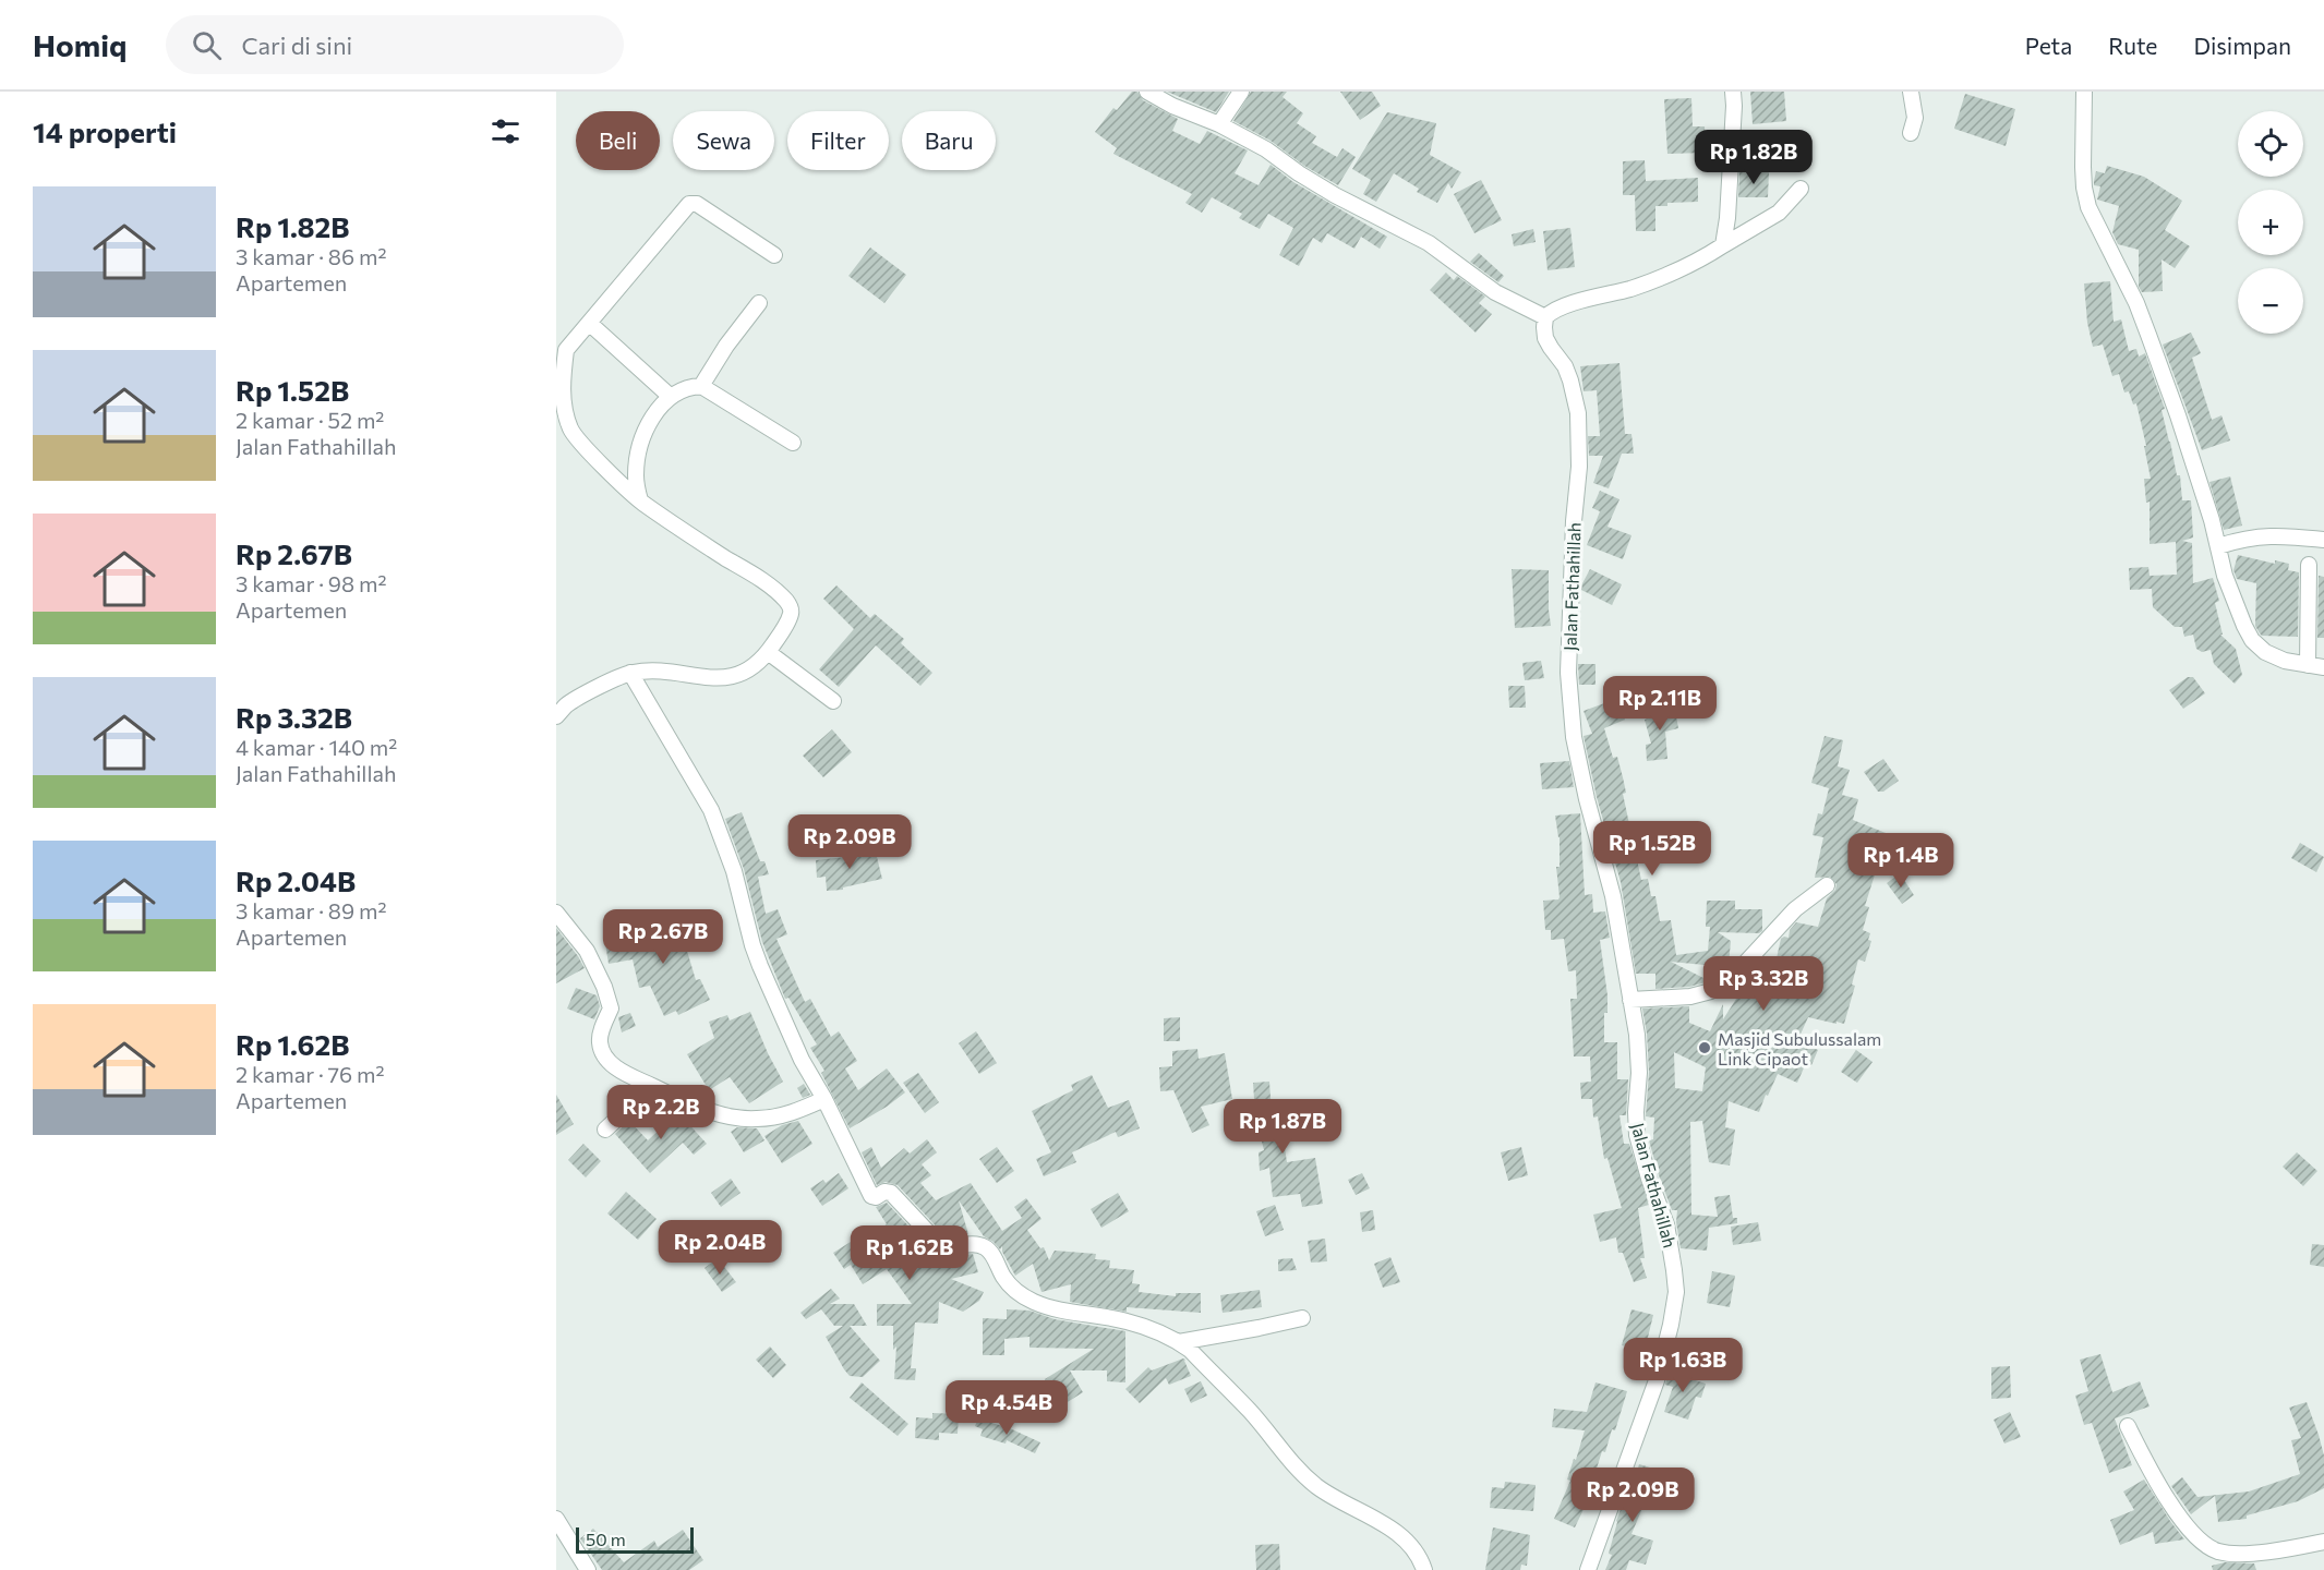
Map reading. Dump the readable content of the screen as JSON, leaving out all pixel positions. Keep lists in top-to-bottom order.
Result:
{
  "streets": {
    "street": ["Jalan Fathahillah"]
  },
  "places": ["Masjid Subulussalam Link Cipaot"],
  "scale_bar": "50 m",
  "page": {
    "header": "Homiq",
    "search": "Cari di sini",
    "nav": ["Peta", "Rute", "Disimpan"],
    "heading": "14 properti",
    "map_buttons": ["+", "−"],
    "chip": [
      "Beli",
      "Sewa",
      "Filter",
      "Baru"
    ],
    "price": [
      "Rp 1.82B",
      "Rp 2.11B",
      "Rp 2.09B",
      "Rp 1.52B",
      "Rp 1.4B",
      "Rp 2.67B",
      "Rp 3.32B",
      "Rp 2.2B",
      "Rp 1.87B",
      "Rp 2.04B",
      "Rp 1.62B",
      "Rp 1.63B",
      "Rp 4.54B",
      "Rp 2.09B"
    ],
    "list": [
      {
        "name": "Rp 1.82B",
        "note": "3 kamar · 86 m² · Apartemen"
      },
      {
        "name": "Rp 1.52B",
        "note": "2 kamar · 52 m² · Jalan Fathahillah"
      },
      {
        "name": "Rp 2.67B",
        "note": "3 kamar · 98 m² · Apartemen"
      },
      {
        "name": "Rp 3.32B",
        "note": "4 kamar · 140 m² · Jalan Fathahillah"
      },
      {
        "name": "Rp 2.04B",
        "note": "3 kamar · 89 m² · Apartemen"
      },
      {
        "name": "Rp 1.62B",
        "note": "2 kamar · 76 m² · Apartemen"
      }
    ],
    "scale": "50 m"
  }
}
